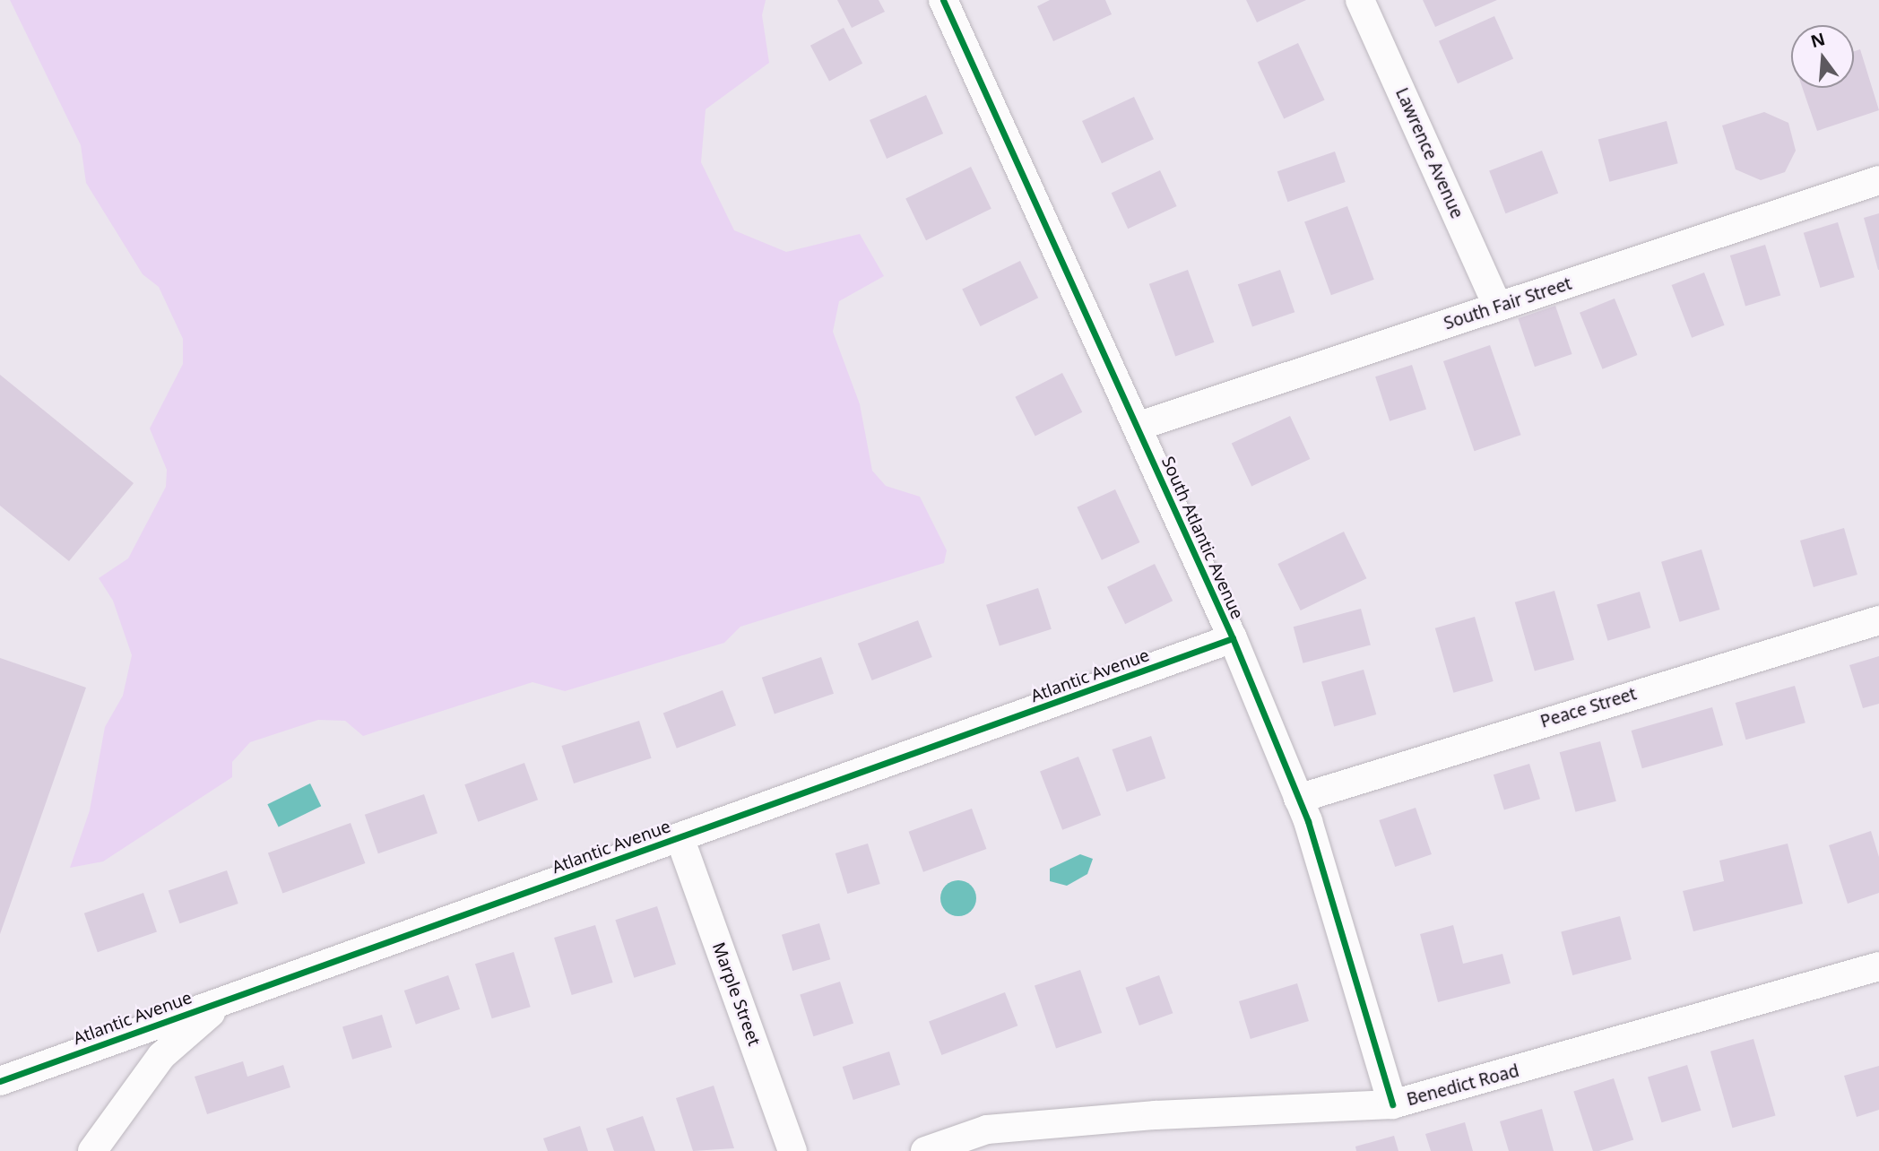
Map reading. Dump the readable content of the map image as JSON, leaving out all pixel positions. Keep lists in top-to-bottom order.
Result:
{
  "streets": {
    "street": [
      "Lawrence Avenue",
      "South Fair Street",
      "South Atlantic Avenue",
      "Atlantic Avenue",
      "Peace Street",
      "Marple Street",
      "Benedict Road"
    ]
  },
  "crossings": [
    ["Lawrence Avenue", "South Fair Street"],
    ["South Fair Street", "South Atlantic Avenue"],
    ["South Atlantic Avenue", "Atlantic Avenue"],
    ["South Atlantic Avenue", "Peace Street"],
    ["South Atlantic Avenue", "Benedict Road"],
    ["Atlantic Avenue", "Marple Street"]
  ],
  "north": "top"
}
